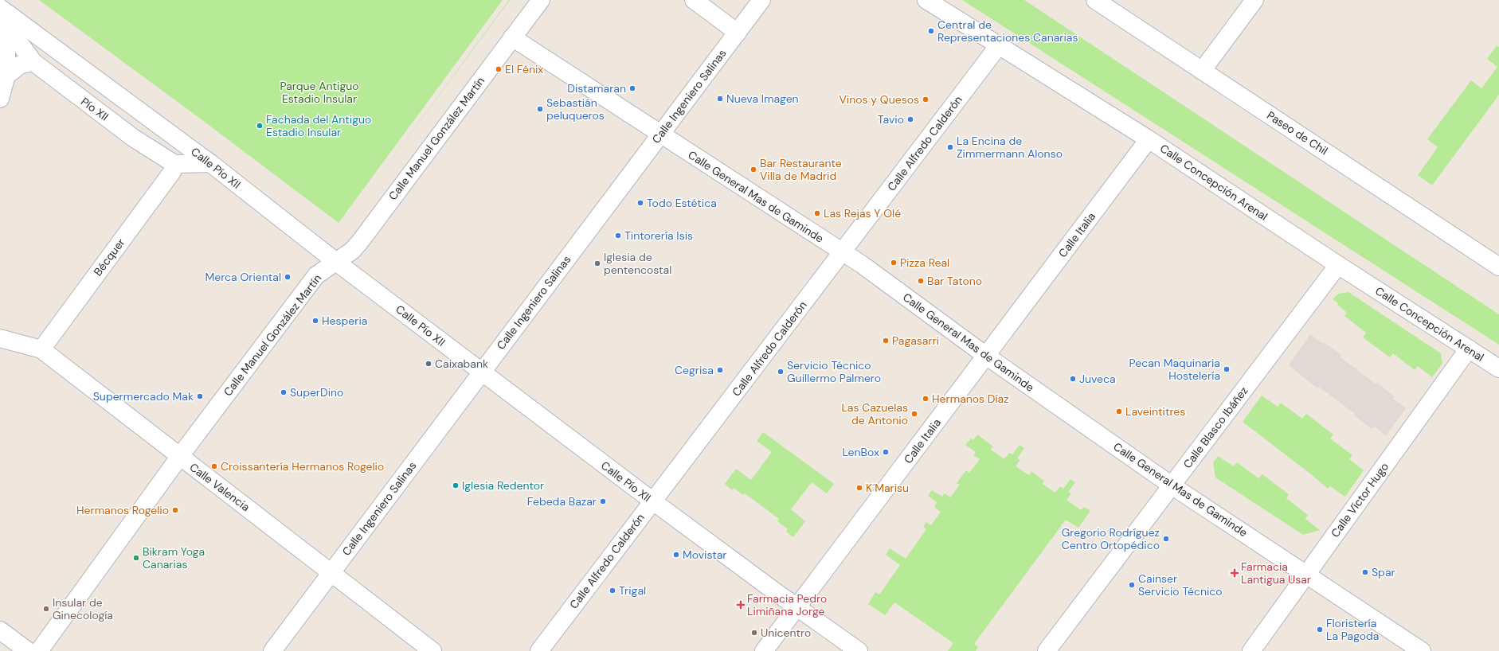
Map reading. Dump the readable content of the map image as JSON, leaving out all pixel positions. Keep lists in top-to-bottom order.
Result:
{
  "streets": {
    "street": [
      "Calle Ingeniero Salinas",
      "Pío XII",
      "Paseo de Chil",
      "Calle Manuel González Martín",
      "Calle Alfredo Calderón",
      "Calle Pío XII",
      "Calle Concepción Arenal",
      "Calle General Mas de Gaminde",
      "Calle Italia",
      "Bécquer",
      "Calle Blasco Ibáñez",
      "Calle Valencia",
      "Calle Víctor Hugo"
    ]
  },
  "crossings": [
    ["Calle Ingeniero Salinas", "Calle Pío XII"],
    ["Calle Ingeniero Salinas", "Calle General Mas de Gaminde"],
    ["Calle Ingeniero Salinas", "Calle Valencia"],
    ["Pío XII", "Calle Pío XII"],
    ["Pío XII", "Bécquer"],
    ["Calle Manuel González Martín", "Calle Pío XII"],
    ["Calle Manuel González Martín", "Calle General Mas de Gaminde"],
    ["Calle Manuel González Martín", "Calle Valencia"],
    ["Calle Alfredo Calderón", "Calle Pío XII"],
    ["Calle Alfredo Calderón", "Calle Concepción Arenal"],
    ["Calle Alfredo Calderón", "Calle General Mas de Gaminde"],
    ["Calle Pío XII", "Calle Italia"],
    ["Calle Concepción Arenal", "Calle Italia"],
    ["Calle Concepción Arenal", "Calle Blasco Ibáñez"],
    ["Calle Concepción Arenal", "Calle Víctor Hugo"],
    ["Calle General Mas de Gaminde", "Calle Italia"],
    ["Calle General Mas de Gaminde", "Calle Blasco Ibáñez"],
    ["Calle General Mas de Gaminde", "Calle Víctor Hugo"],
    ["Bécquer", "Calle Valencia"]
  ],
  "parks": ["Parque Antiguo Estadio Insular"],
  "places": {
    "other": [
      "Central de Representaciones Canarias",
      "El Fénix",
      "Distamaran",
      "Nueva Imagen",
      "Vinos y Quesos",
      "Sebastián peluqueros",
      "Tavio",
      "Fachada del Antiguo Estadio Insular",
      "La Encina de Zimmermann Alonso",
      "Bar Restaurante Villa de Madrid",
      "Todo Estética",
      "Las Rejas Y Olé",
      "Tintorería Isis",
      "Pizza Real",
      "Iglesia de pentencostal",
      "Merca Oriental",
      "Bar Tatono",
      "Hesperia",
      "Pagasarri",
      "Caixabank",
      "Pecan Maquinaria Hostelería",
      "Cegrisa",
      "Servicio Técnico Guillermo Palmero",
      "Juveca",
      "SuperDino",
      "Supermercado Mak",
      "Hermanos Díaz",
      "Laveintitres",
      "Las Cazuelas de Antonio",
      "LenBox",
      "Croissantería Hermanos Rogelio",
      "Iglesia Redentor",
      "K´Marisu",
      "Febeda Bazar",
      "Hermanos Rogelio",
      "Gregorio Rodríguez Centro Ortopédico",
      "Movistar",
      "Bikram Yoga Canarias",
      "Spar",
      "Cainser Servicio Técnico",
      "Trigal",
      "Insular de Ginecología",
      "Floristería La Pagoda",
      "Unicentro"
    ],
    "health": ["Farmacia Lantigua Usar", "Farmacia Pedro Limiñana Jorge"]
  }
}
